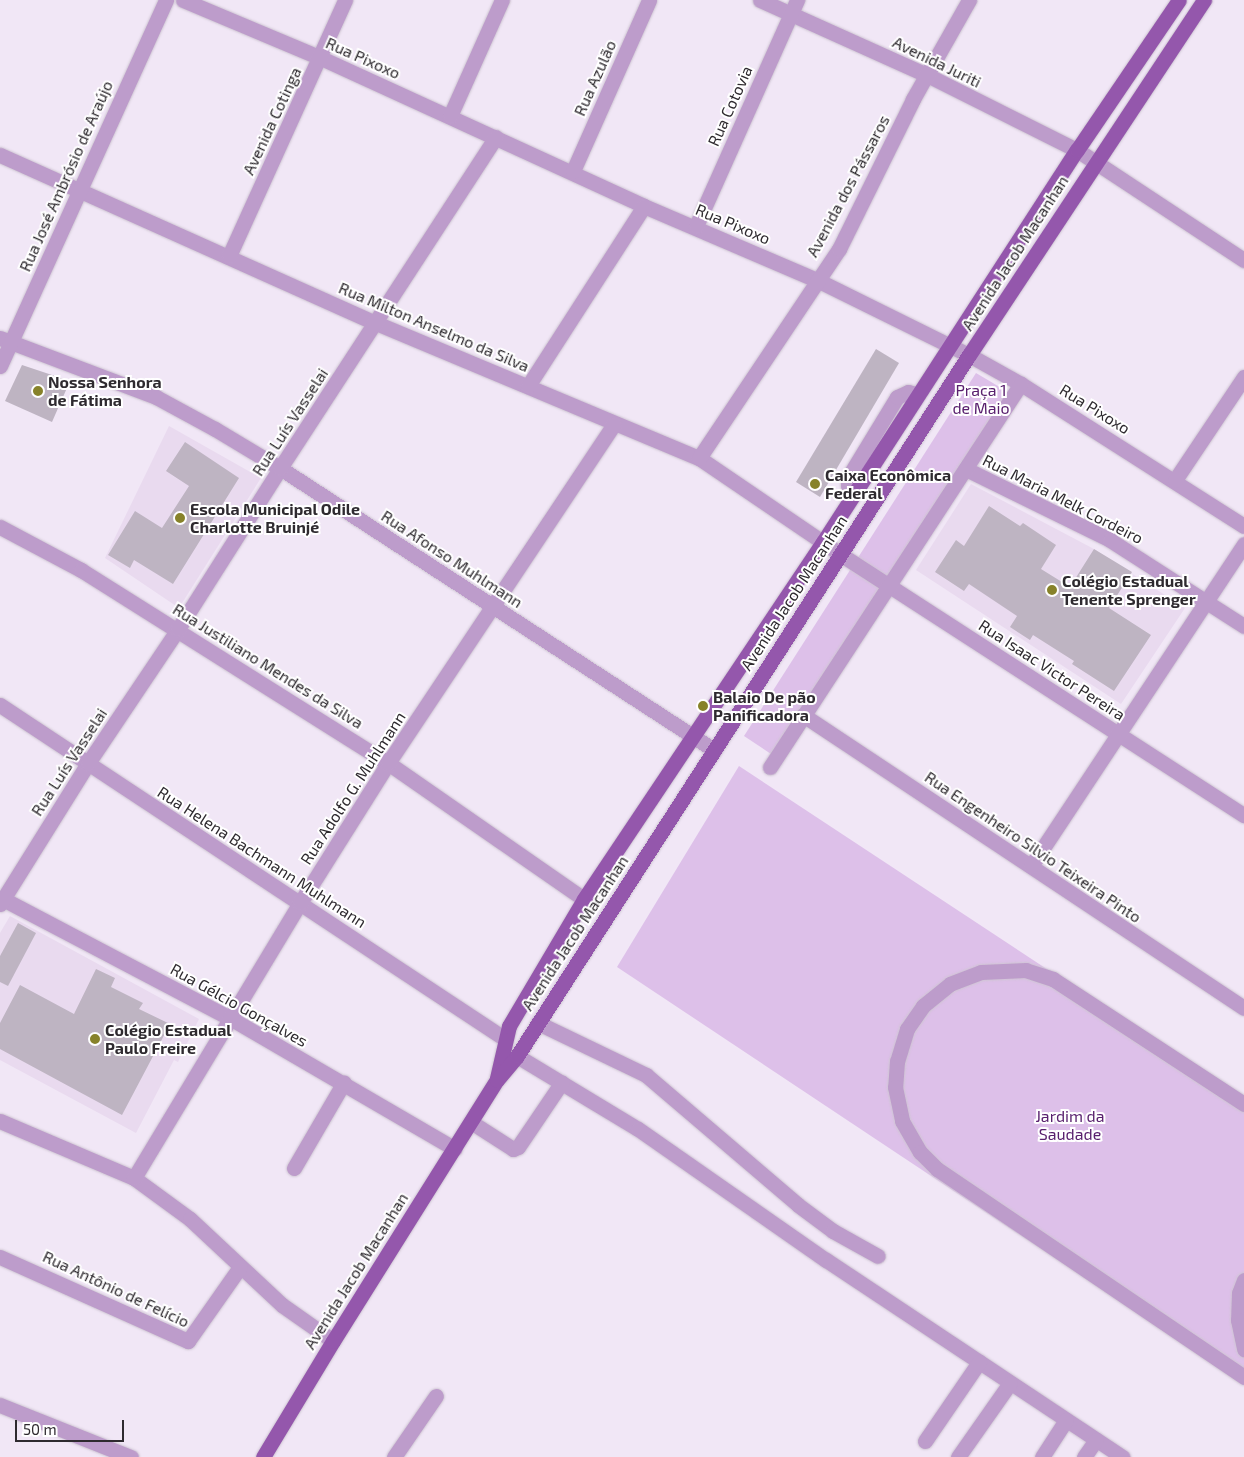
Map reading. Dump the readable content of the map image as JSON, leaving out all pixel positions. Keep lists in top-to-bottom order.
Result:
{
  "streets": {
    "main road": ["Avenida Jacob Macanhan"],
    "street": [
      "Rua Pixoxo",
      "Avenida Juriti",
      "Rua Azulão",
      "Rua Cotovia",
      "Avenida Cotinga",
      "Rua José Ambrósio de Araújo",
      "Avenida dos Pássaros",
      "Rua Milton Anselmo da Silva",
      "Rua Luís Vasselai",
      "Rua Maria Melk Cordeiro",
      "Rua Afonso Muhlmann",
      "Rua Justiliano Mendes da Silva",
      "Rua Isaac Victor Pereira",
      "Rua Adolfo G. Muhlmann",
      "Rua Engenheiro Silvio Teixeira Pinto",
      "Rua Helena Bachmann Muhlmann",
      "Rua Gélcio Gonçalves",
      "Rua Antônio de Felício"
    ]
  },
  "crossings": [
    ["Rua Pixoxo", "Rua Azulão"],
    ["Rua Pixoxo", "Rua Cotovia"],
    ["Rua Pixoxo", "Avenida Cotinga"],
    ["Rua Pixoxo", "Avenida dos Pássaros"],
    ["Rua Pixoxo", "Avenida Jacob Macanhan"],
    ["Rua Pixoxo", "Rua Luís Vasselai"],
    ["Avenida Juriti", "Rua Cotovia"],
    ["Avenida Juriti", "Avenida dos Pássaros"],
    ["Avenida Juriti", "Avenida Jacob Macanhan"],
    ["Avenida Cotinga", "Rua Milton Anselmo da Silva"],
    ["Rua José Ambrósio de Araújo", "Rua Milton Anselmo da Silva"],
    ["Rua José Ambrósio de Araújo", "Rua Afonso Muhlmann"],
    ["Avenida dos Pássaros", "Rua Milton Anselmo da Silva"],
    ["Avenida Jacob Macanhan", "Rua Milton Anselmo da Silva"],
    ["Avenida Jacob Macanhan", "Rua Afonso Muhlmann"],
    ["Avenida Jacob Macanhan", "Rua Justiliano Mendes da Silva"],
    ["Avenida Jacob Macanhan", "Rua Isaac Victor Pereira"],
    ["Avenida Jacob Macanhan", "Rua Helena Bachmann Muhlmann"],
    ["Avenida Jacob Macanhan", "Rua Gélcio Gonçalves"],
    ["Rua Milton Anselmo da Silva", "Rua Luís Vasselai"],
    ["Rua Milton Anselmo da Silva", "Rua Isaac Victor Pereira"],
    ["Rua Milton Anselmo da Silva", "Rua Adolfo G. Muhlmann"],
    ["Rua Luís Vasselai", "Rua Afonso Muhlmann"],
    ["Rua Luís Vasselai", "Rua Justiliano Mendes da Silva"],
    ["Rua Luís Vasselai", "Rua Helena Bachmann Muhlmann"],
    ["Rua Luís Vasselai", "Rua Gélcio Gonçalves"],
    ["Rua Afonso Muhlmann", "Rua Adolfo G. Muhlmann"],
    ["Rua Justiliano Mendes da Silva", "Rua Adolfo G. Muhlmann"],
    ["Rua Adolfo G. Muhlmann", "Rua Helena Bachmann Muhlmann"],
    ["Rua Adolfo G. Muhlmann", "Rua Gélcio Gonçalves"]
  ],
  "parks": ["Praça 1 de Maio", "Jardim da Saudade"],
  "places": [
    "Nossa Senhora de Fátima",
    "Caixa Econômica Federal",
    "Escola Municipal Odile Charlotte Bruinjé",
    "Colégio Estadual Tenente Sprenger",
    "Balaio De pão Panificadora",
    "Colégio Estadual Paulo Freire"
  ],
  "scale_bar": "50 m"
}
